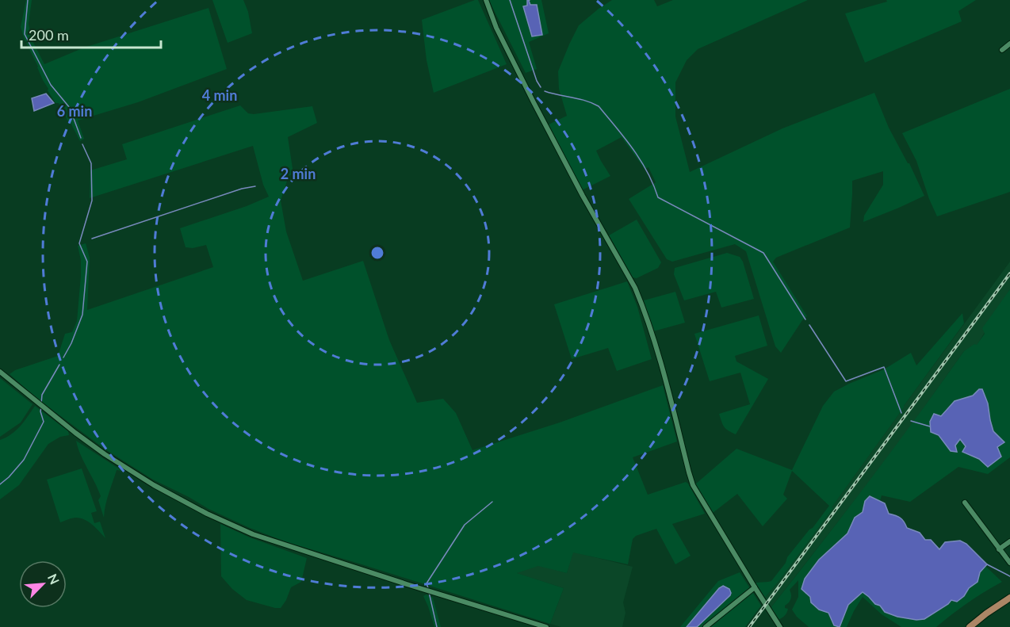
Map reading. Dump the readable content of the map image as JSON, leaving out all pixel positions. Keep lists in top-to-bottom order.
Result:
{
  "scale_bar": "200 m",
  "north": "top right",
  "rings": ["4 min", "6 min", "2 min"]
}
